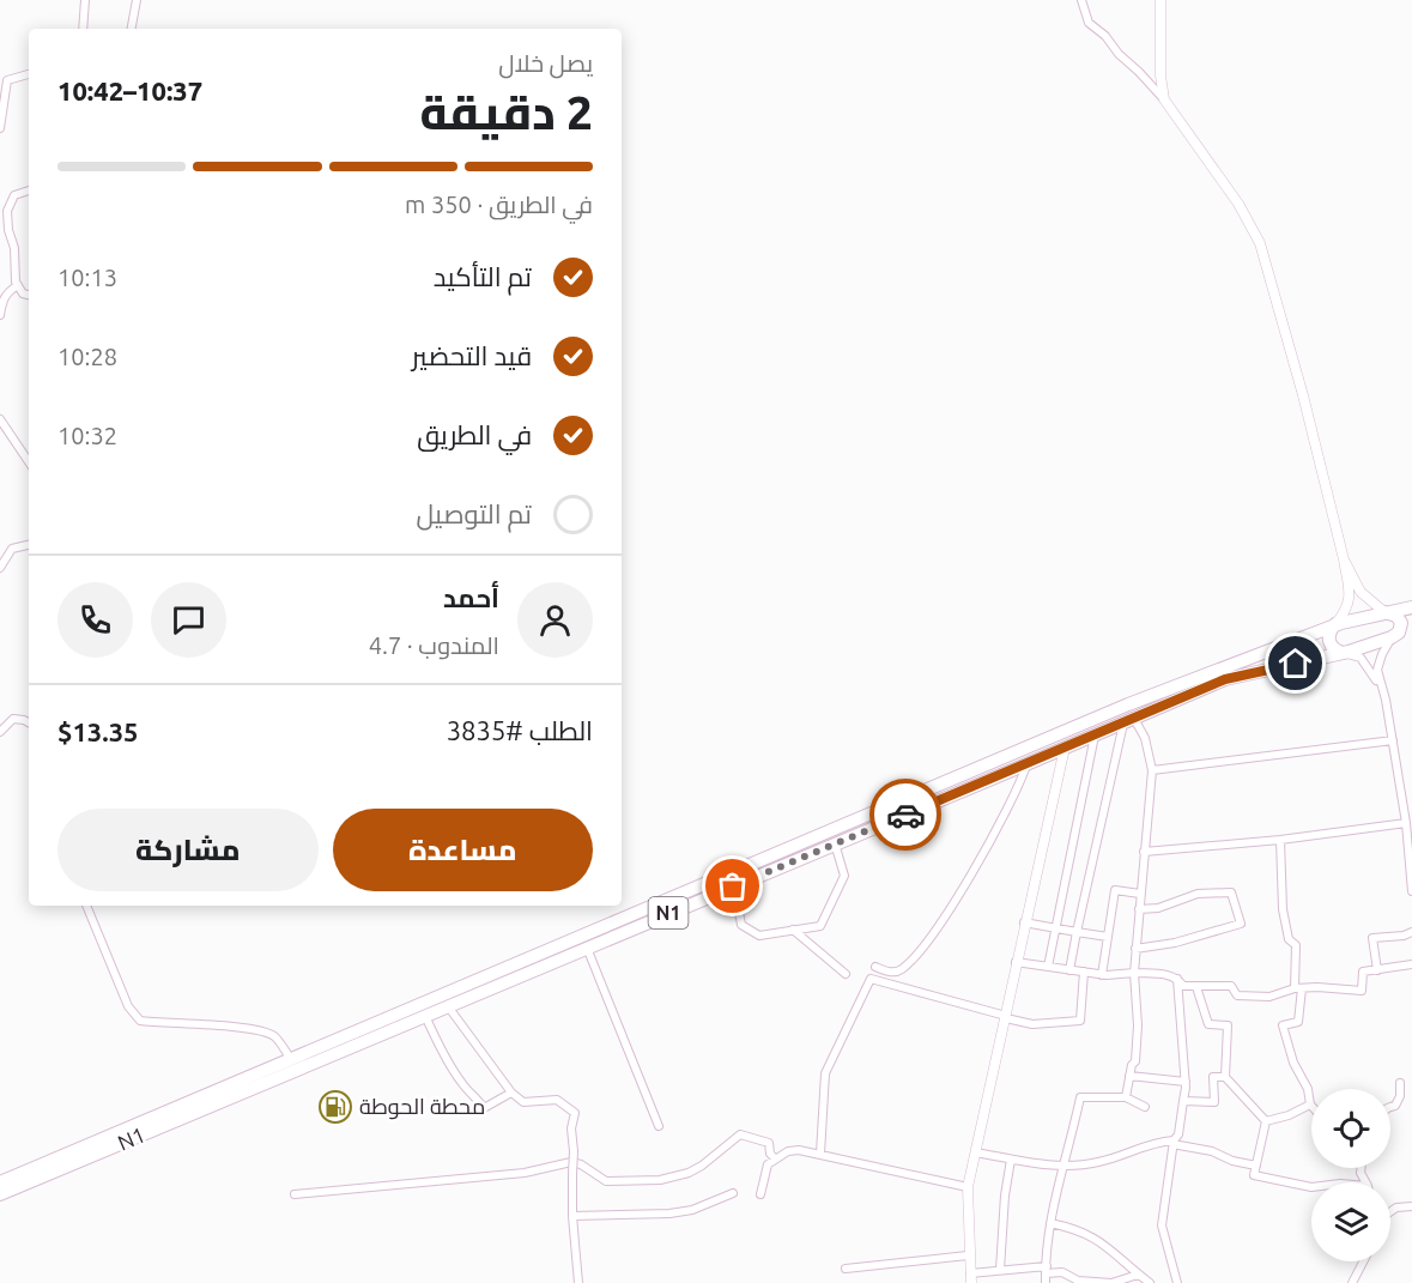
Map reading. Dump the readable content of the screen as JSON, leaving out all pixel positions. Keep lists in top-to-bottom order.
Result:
{
  "streets": {
    "highway": ["N1"]
  },
  "places": {
    "fuel station": ["محطة الحوطة"]
  },
  "page": {
    "heading": ["2 دقيقة", "يصل خلال", "10:37–10:42"],
    "panel": [
      "أحمد",
      "المندوب · 4.7",
      "الطلب #3835",
      "$13.35"
    ],
    "bar": "في الطريق · 350 m",
    "list": [
      ["تم التأكيد", "10:13"],
      ["قيد التحضير", "10:28"],
      ["في الطريق", "10:32"],
      "تم التوصيل"
    ],
    "buttons": ["مساعدة", "مشاركة"]
  }
}
